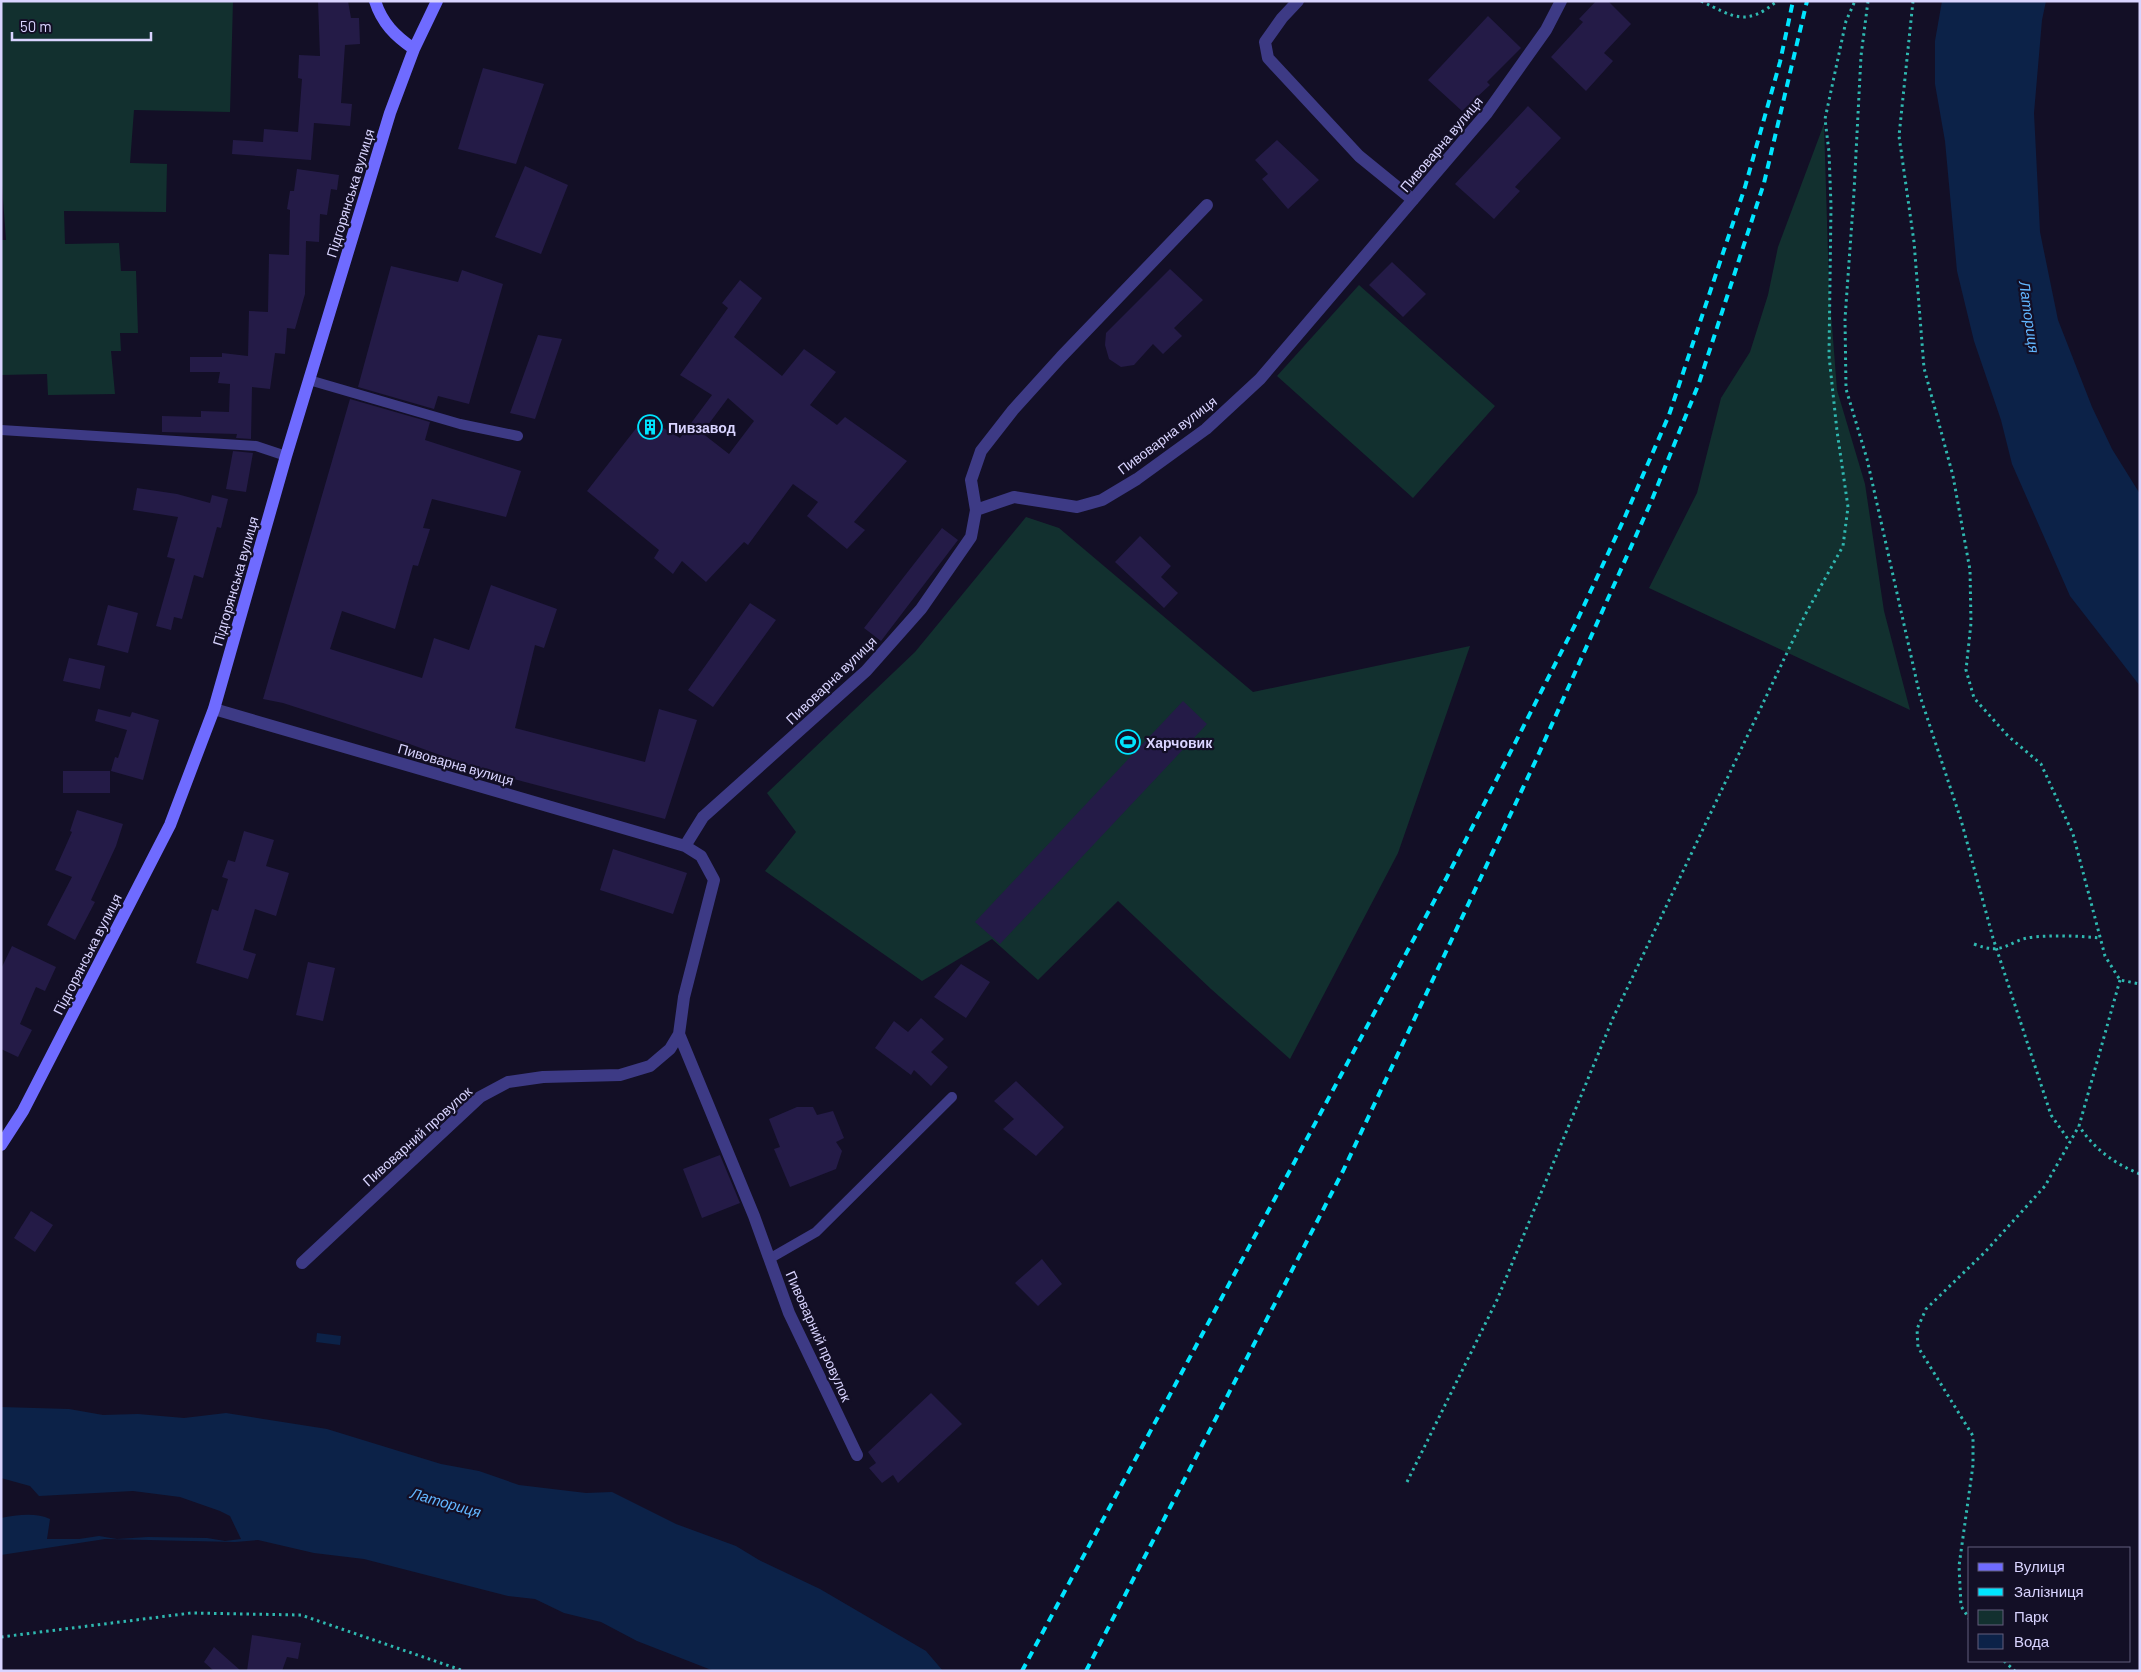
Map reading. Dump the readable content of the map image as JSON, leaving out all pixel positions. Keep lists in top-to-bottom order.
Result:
{
  "streets": {
    "main road": ["Підгорянська вулиця"],
    "street": ["Пивоварна вулиця", "Пивоварний провулок"]
  },
  "crossings": [
    ["Пивоварна вулиця", "Підгорянська вулиця"],
    ["Пивоварна вулиця", "Пивоварний провулок"]
  ],
  "water": ["Латориця"],
  "places": {
    "building": ["Пивзавод"],
    "sports": ["Харчовик"]
  },
  "legend": [
    "Вулиця",
    "Залізниця",
    "Парк",
    "Вода"
  ],
  "scale_bar": "50 m"
}
